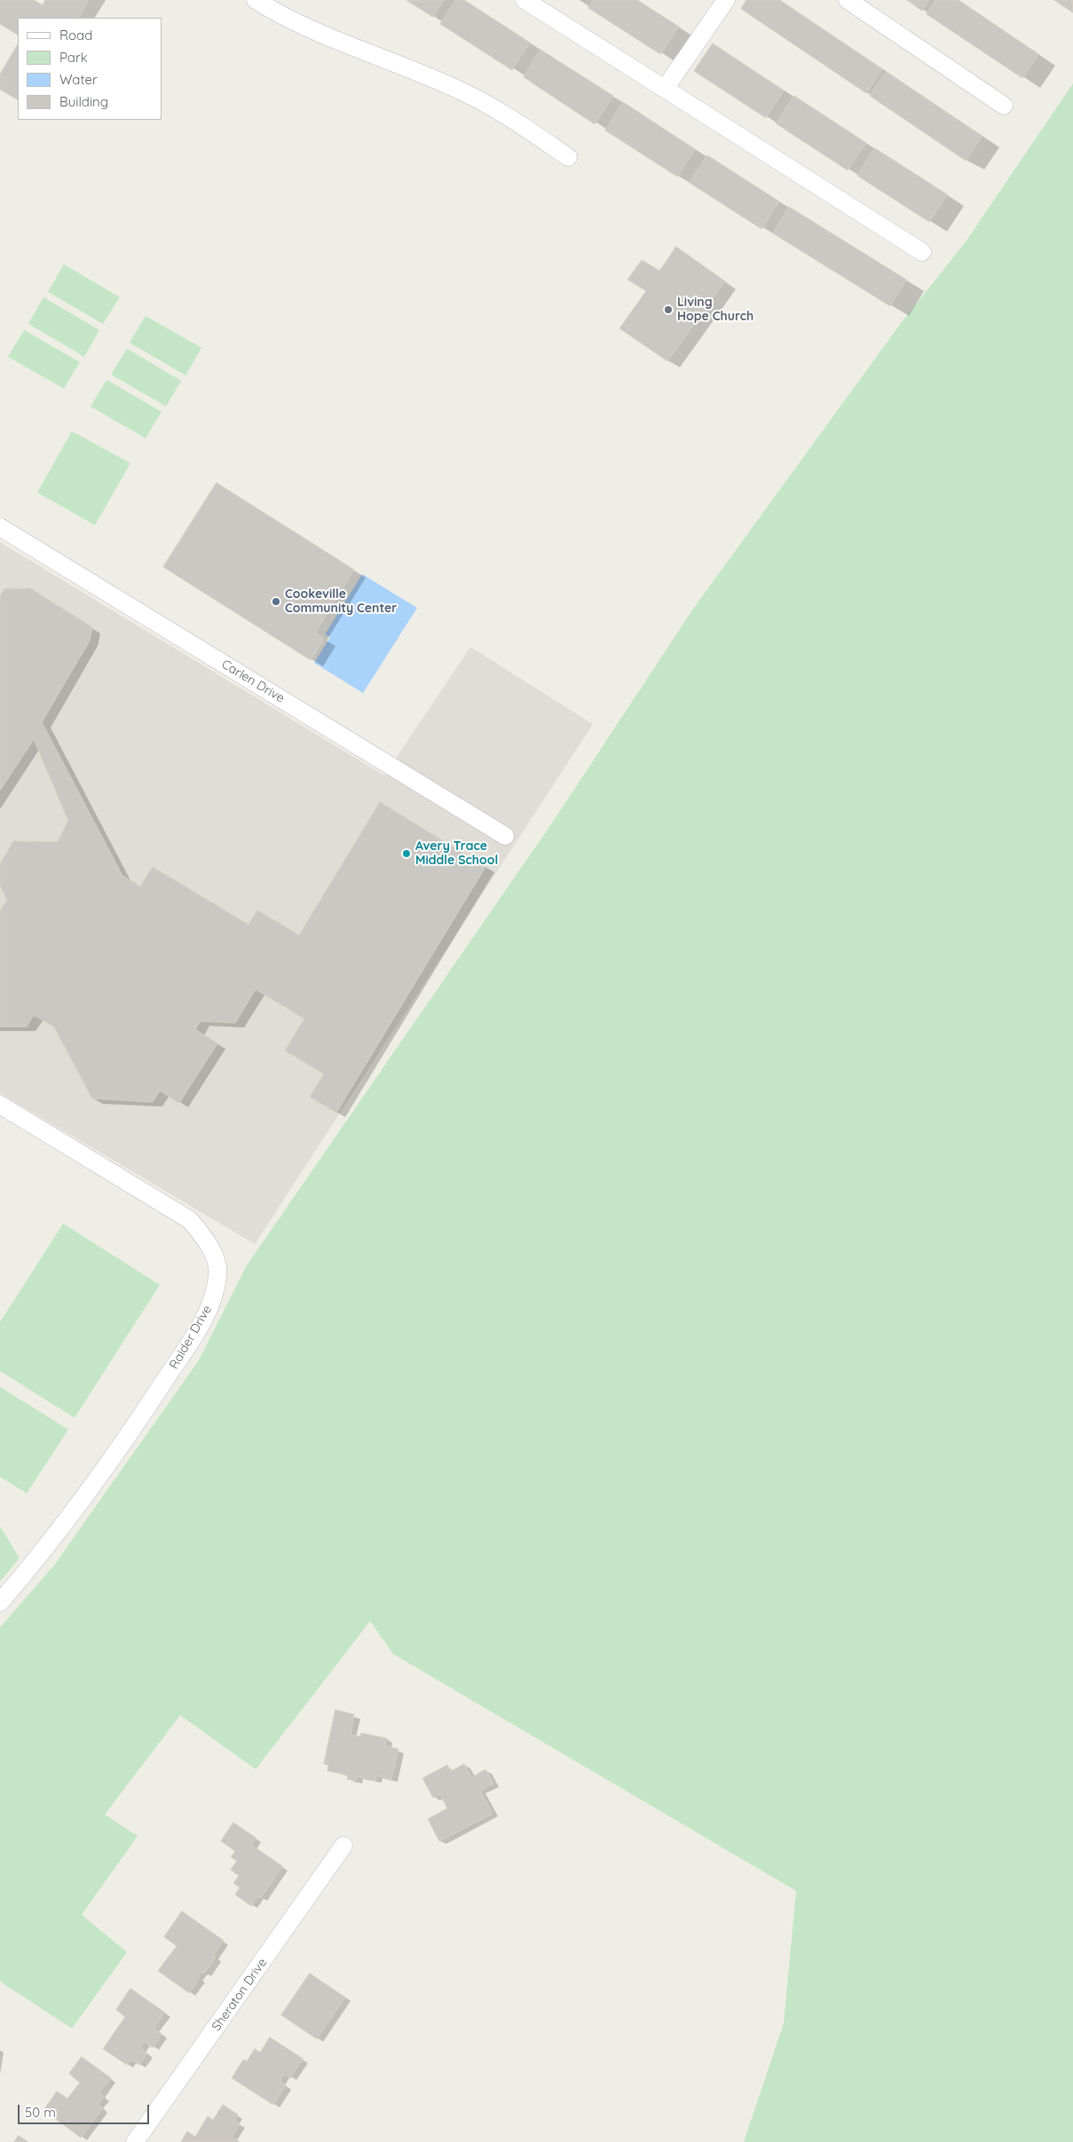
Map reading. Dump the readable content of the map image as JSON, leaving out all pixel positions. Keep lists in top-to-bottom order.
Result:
{
  "streets": {
    "street": ["Carlen Drive", "Raider Drive", "Sheraton Drive"]
  },
  "places": ["Living Hope Church", "Cookeville Community Center", "Avery Trace Middle School"],
  "legend": [
    "Road",
    "Park",
    "Water",
    "Building"
  ],
  "scale_bar": "50 m"
}
